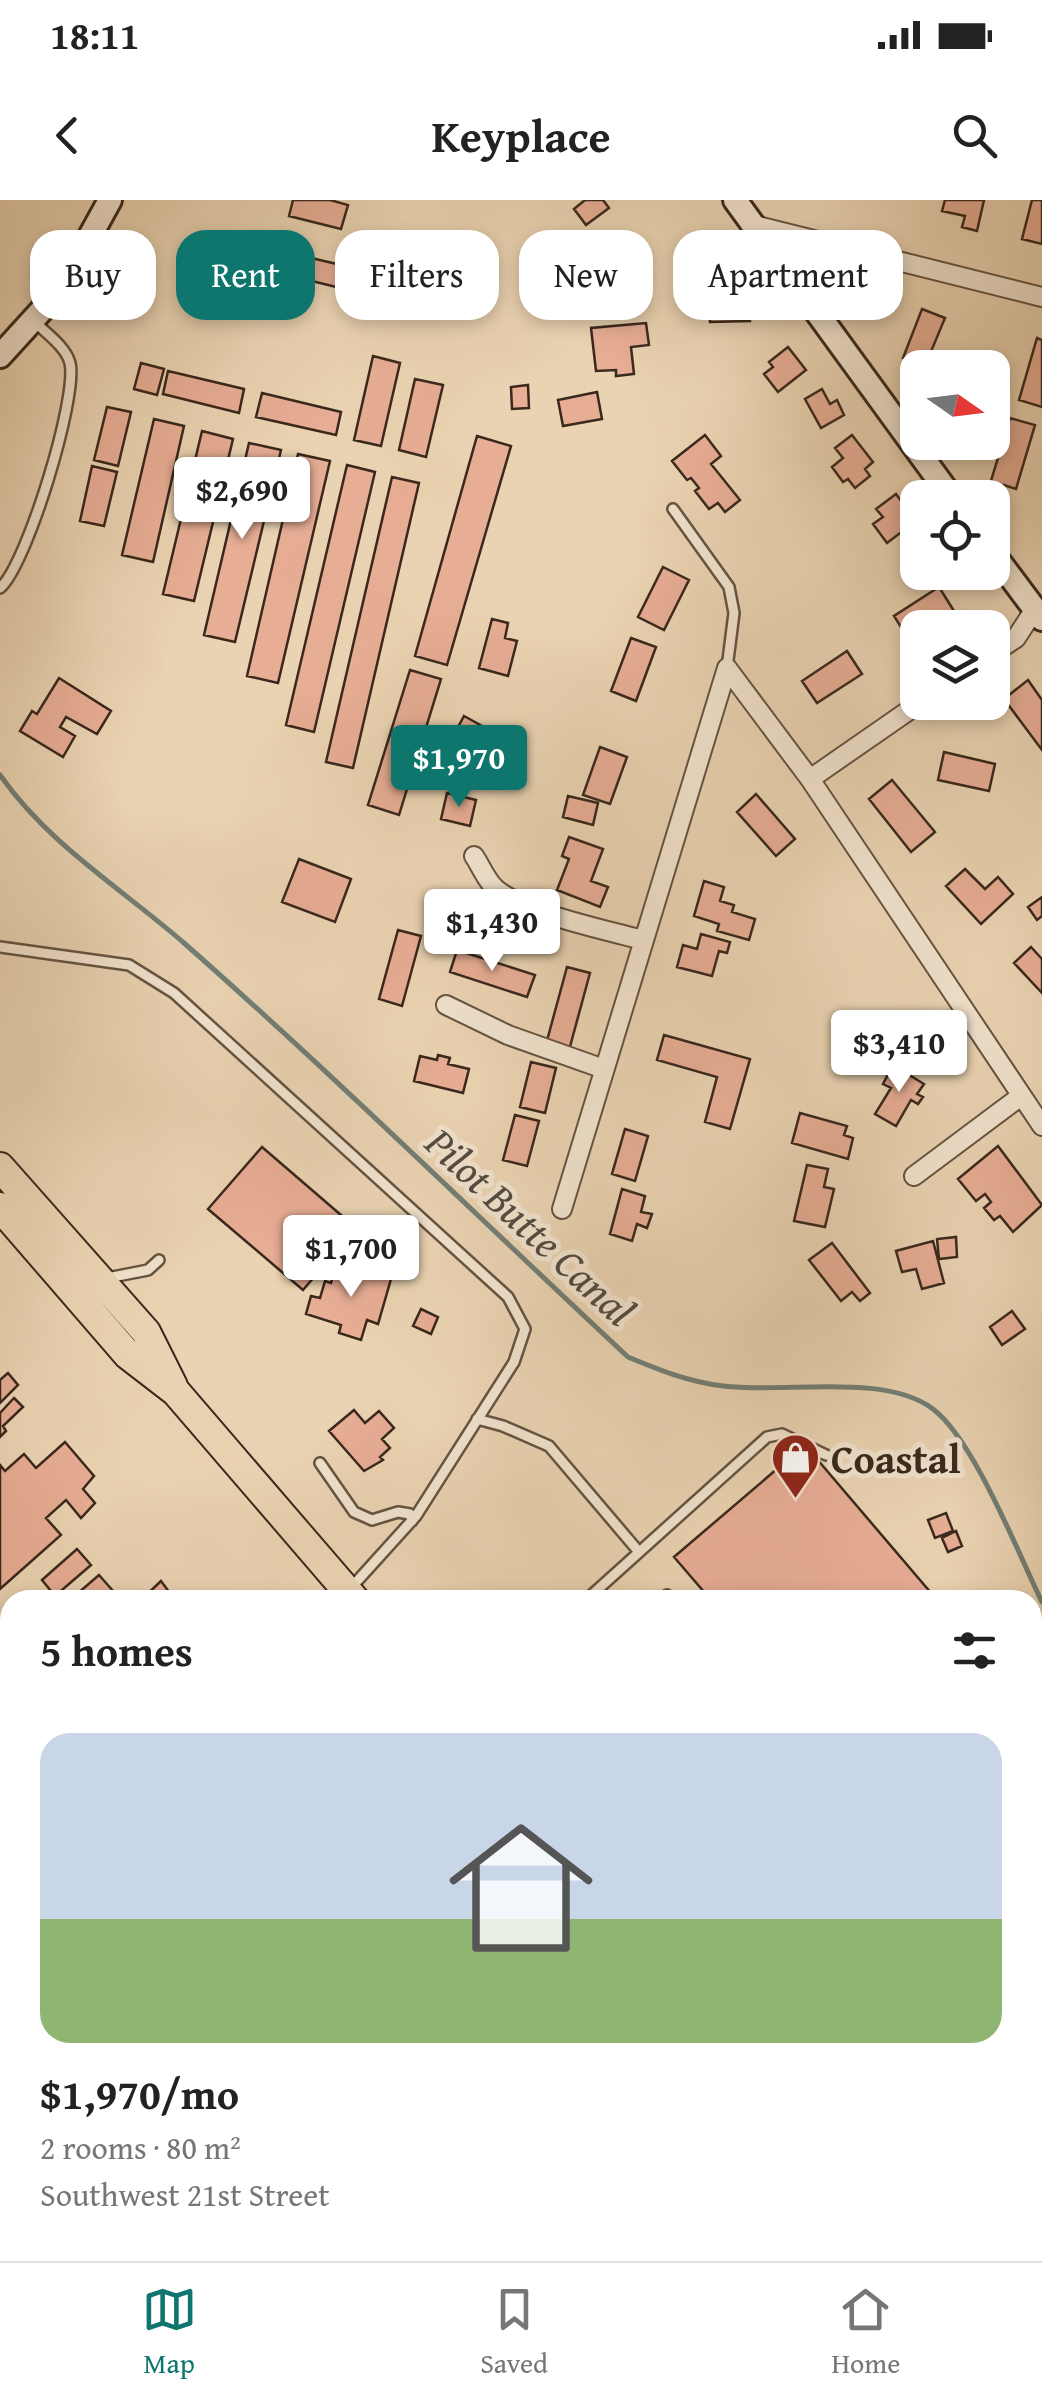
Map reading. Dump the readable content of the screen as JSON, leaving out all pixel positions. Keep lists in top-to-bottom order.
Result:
{
  "water": ["Pilot Butte Canal"],
  "places": {
    "shop": ["Coastal"]
  },
  "north": "right",
  "page": {
    "status": "18:11",
    "header": "Keyplace",
    "chip": [
      "Buy",
      "Rent",
      "Filters",
      "New",
      "Apartment"
    ],
    "price": [
      "$2,690",
      "$1,970",
      "$1,430",
      "$3,410",
      "$1,700"
    ],
    "heading": "5 homes",
    "list": [
      {
        "name": "$1,970/mo",
        "note": "2 rooms · 80 m² · Southwest 21st Street"
      }
    ],
    "tabs": ["Map", "Saved", "Home"]
  }
}
